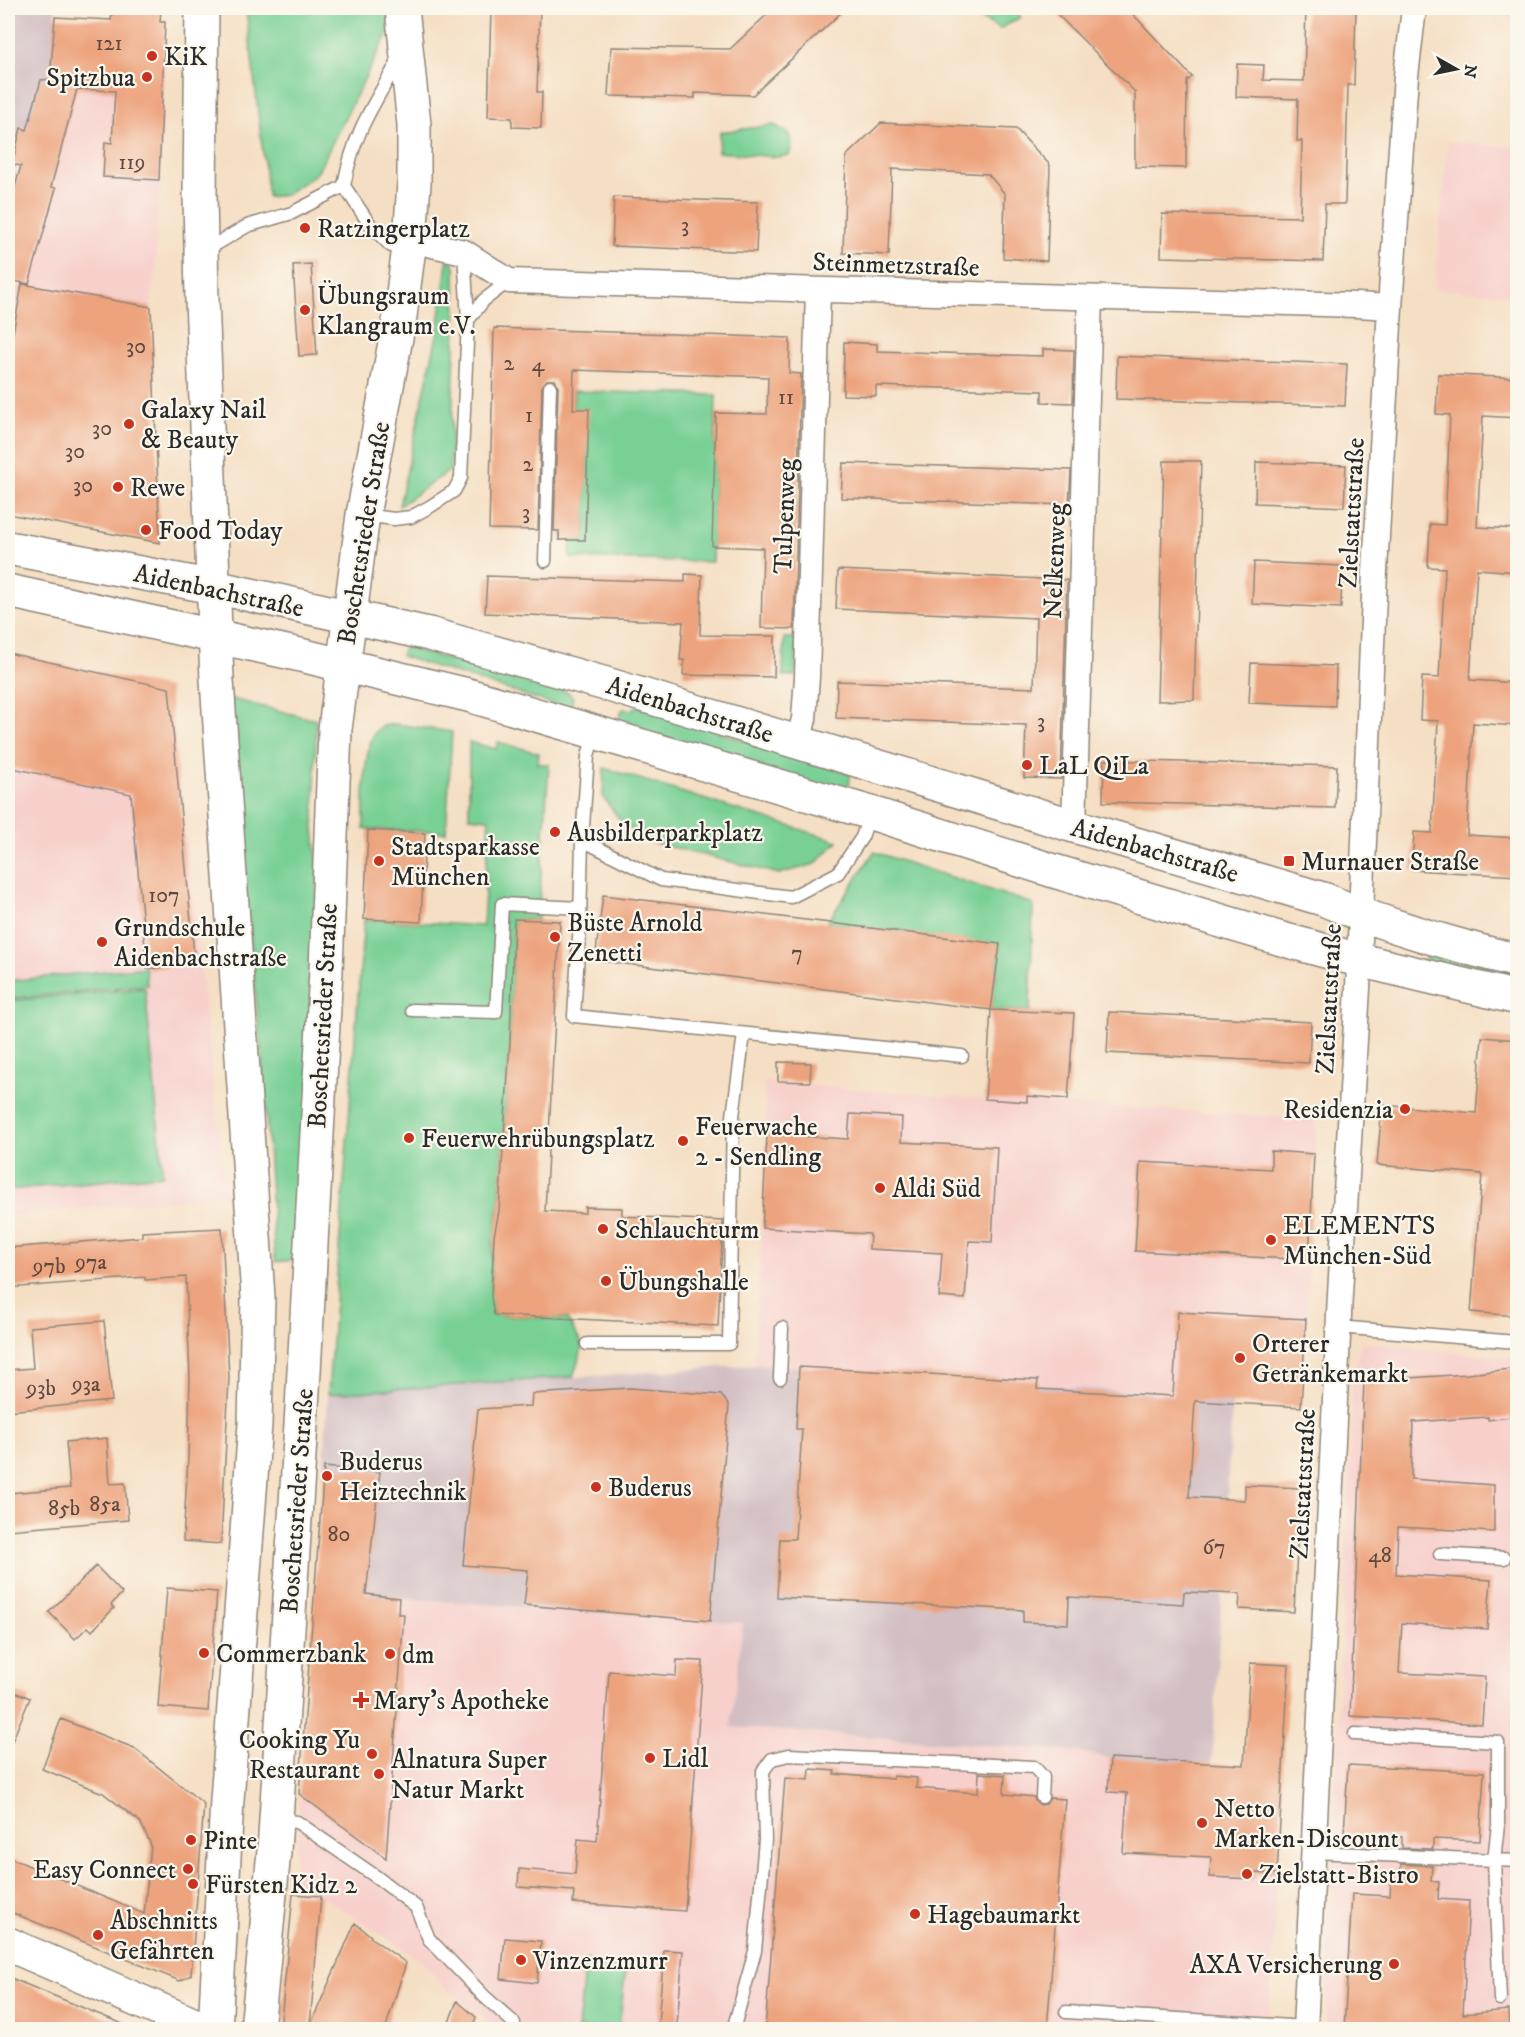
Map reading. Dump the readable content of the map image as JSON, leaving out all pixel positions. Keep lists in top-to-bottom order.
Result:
{
  "streets": {
    "main road": ["Boschetsrieder Straße", "Aidenbachstraße"],
    "street": [
      "Steinmetzstraße",
      "Zielstattstraße",
      "Tulpenweg",
      "Nelkenweg"
    ]
  },
  "crossings": [
    ["Steinmetzstraße", "Zielstattstraße"],
    ["Steinmetzstraße", "Tulpenweg"],
    ["Steinmetzstraße", "Nelkenweg"],
    ["Zielstattstraße", "Aidenbachstraße"],
    ["Tulpenweg", "Aidenbachstraße"],
    ["Boschetsrieder Straße", "Aidenbachstraße"],
    ["Nelkenweg", "Aidenbachstraße"]
  ],
  "places": {
    "other": [
      "KiK",
      "Spitzbua",
      "Ratzingerplatz",
      "Übungsraum Klangraum e.V.",
      "Galaxy Nail & Beauty",
      "Rewe",
      "Food Today",
      "LaL QiLa",
      "Ausbilderparkplatz",
      "Stadtsparkasse München",
      "Büste Arnold Zenetti",
      "Grundschule Aidenbachstraße",
      "Residenzia",
      "Feuerwehrübungsplatz",
      "Feuerwache 2 - Sendling",
      "Aldi Süd",
      "Schlauchturm",
      "ELEMENTS München-Süd",
      "Übungshalle",
      "Orterer Getränkemarkt",
      "Buderus Heiztechnik",
      "Buderus",
      "Commerzbank",
      "dm",
      "Cooking Yu Restaurant",
      "Lidl",
      "Alnatura Super Natur Markt",
      "Netto Marken-Discount",
      "Pinte",
      "Easy Connect",
      "Zielstatt-Bistro",
      "Fürsten Kidz 2",
      "Hagebaumarkt",
      "Abschnitts Gefährten",
      "Vinzenzmurr",
      "AXA Versicherung"
    ],
    "transit": ["Murnauer Straße"],
    "health": ["Mary's Apotheke"]
  },
  "house_numbers": [
    "121",
    "119",
    "3",
    "30",
    "2",
    "4",
    "11",
    "1",
    "30",
    "30",
    "2",
    "30",
    "3",
    "3",
    "107",
    "7",
    "97a",
    "97b",
    "93a",
    "93b",
    "85a",
    "85b",
    "80",
    "67",
    "48"
  ],
  "north": "right"
}
